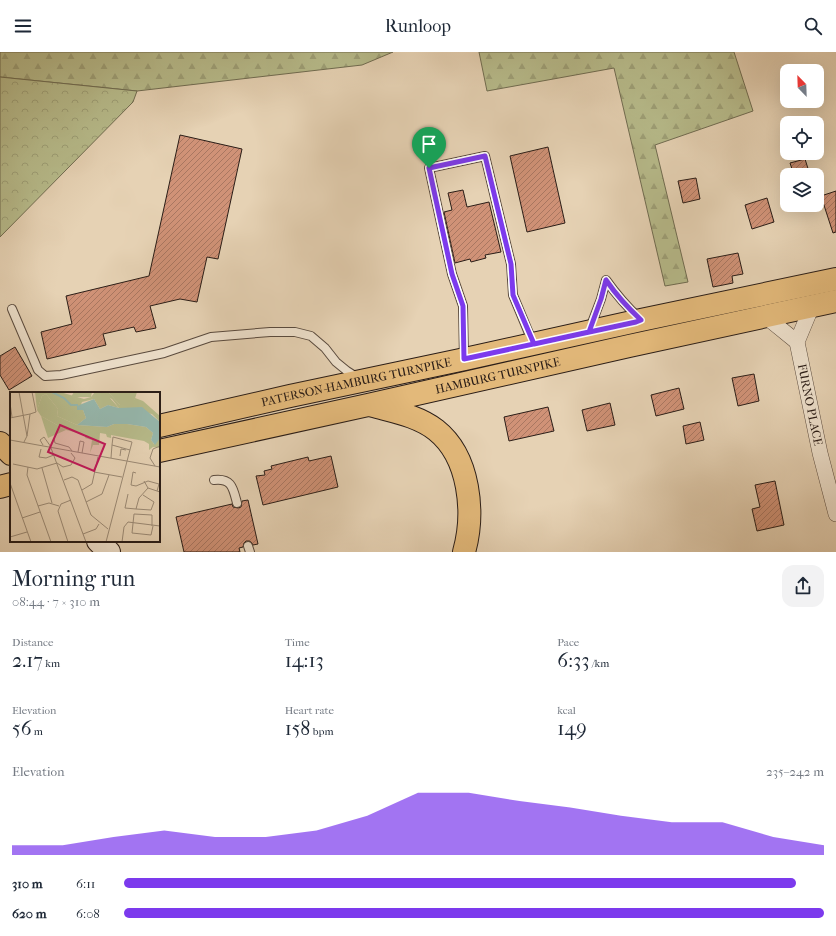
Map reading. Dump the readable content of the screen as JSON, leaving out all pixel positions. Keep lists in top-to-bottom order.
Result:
{
  "streets": {
    "main road": ["HAMBURG TURNPIKE", "PATERSON-HAMBURG TURNPIKE"],
    "street": ["FURNO PLACE"]
  },
  "north": "top left",
  "page": {
    "header": "Runloop",
    "heading": ["Morning run", "08:44 · 7 × 310 m"],
    "stats": [
      ["Distance", "2.17 km"],
      ["Time", "14:13"],
      ["Pace", "6:33 /km"],
      ["Elevation", "56 m"],
      ["Heart rate", "158 bpm"],
      ["kcal", "149"]
    ],
    "chart": ["Elevation", "235–242 m"],
    "list": [
      {
        "name": "310 m",
        "note": "6:11"
      },
      {
        "name": "620 m",
        "note": "6:08"
      }
    ]
  }
}
